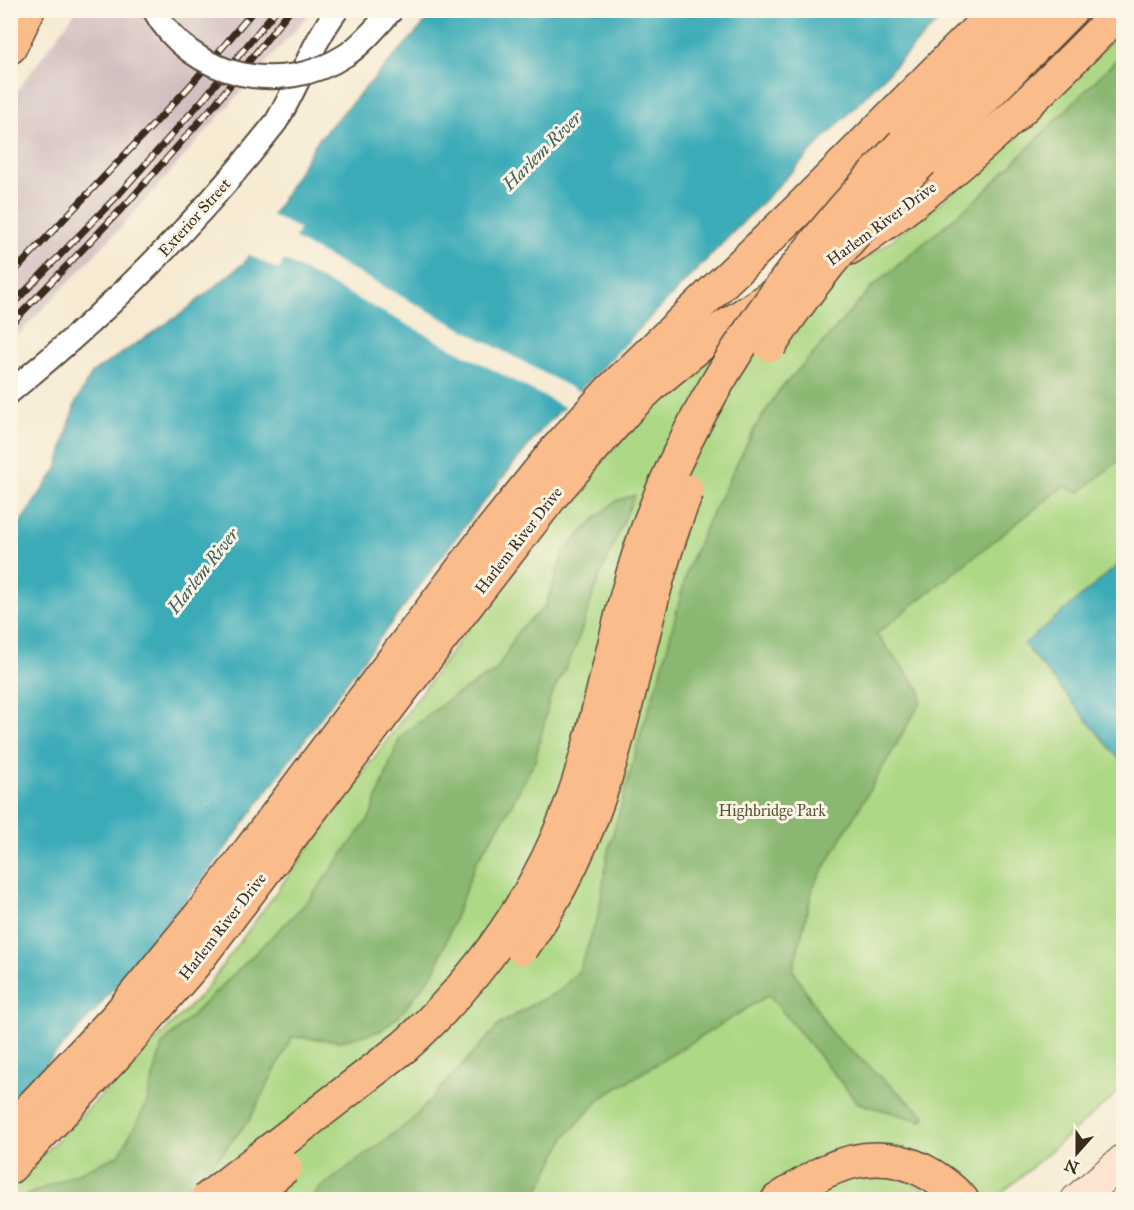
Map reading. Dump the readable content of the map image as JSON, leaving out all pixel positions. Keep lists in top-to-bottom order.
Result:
{
  "streets": {
    "highway": ["Harlem River Drive"],
    "street": ["Exterior Street"]
  },
  "water": ["Harlem River"],
  "parks": ["Highbridge Park"],
  "north": "bottom"
}
